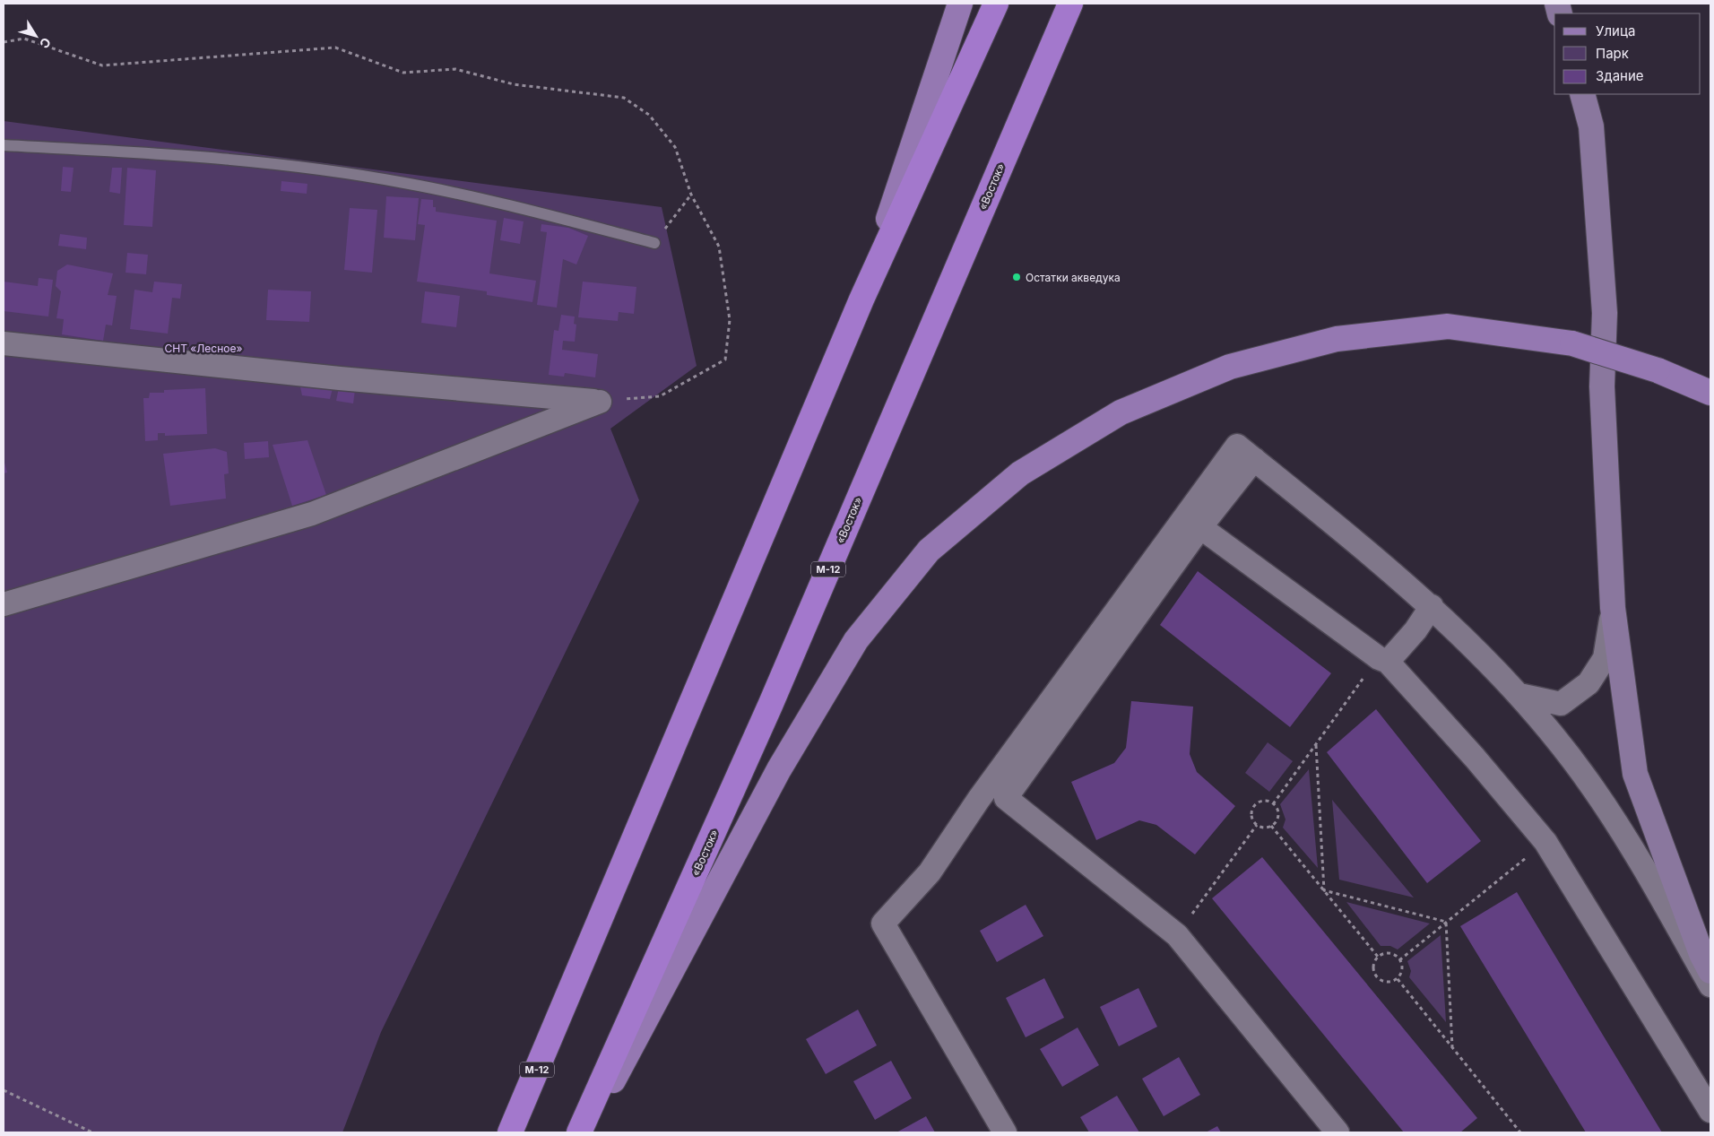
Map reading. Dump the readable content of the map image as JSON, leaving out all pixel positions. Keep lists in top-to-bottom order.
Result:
{
  "streets": {
    "highway": ["«Восток»", "М-12"]
  },
  "parks": ["СНТ «Лесное»"],
  "places": ["Остатки акведука"],
  "legend": ["Улица", "Парк", "Здание"],
  "north": "bottom right"
}
